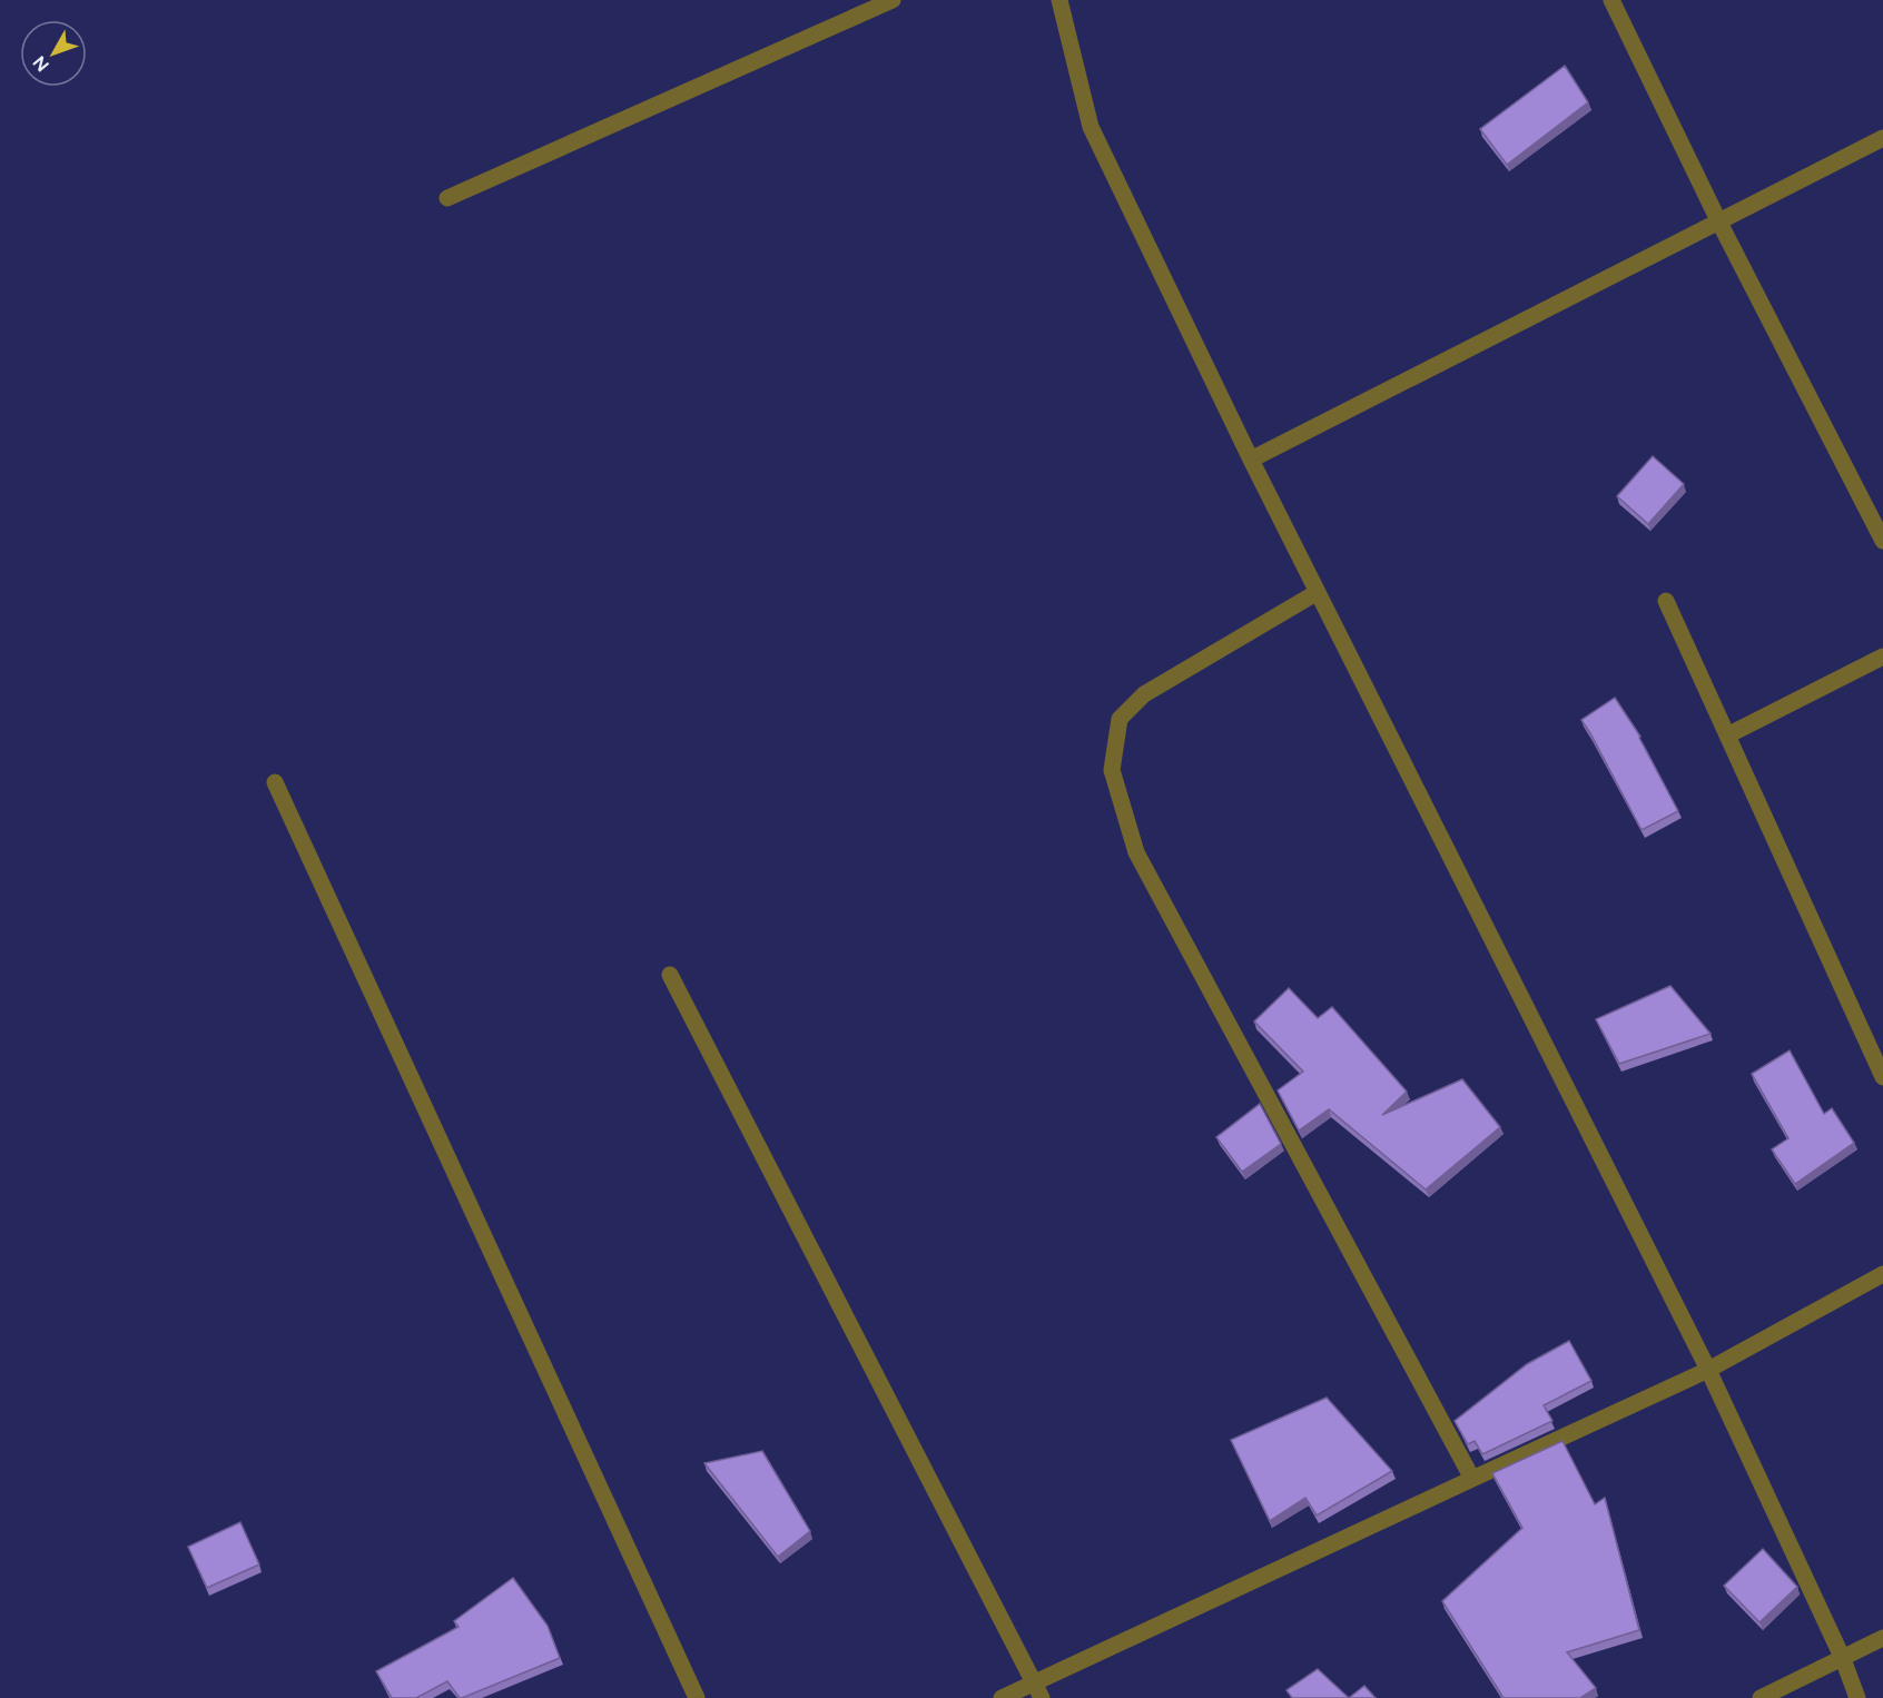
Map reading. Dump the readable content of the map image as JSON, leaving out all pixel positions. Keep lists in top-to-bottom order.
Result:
{
  "north": "bottom left"
}
